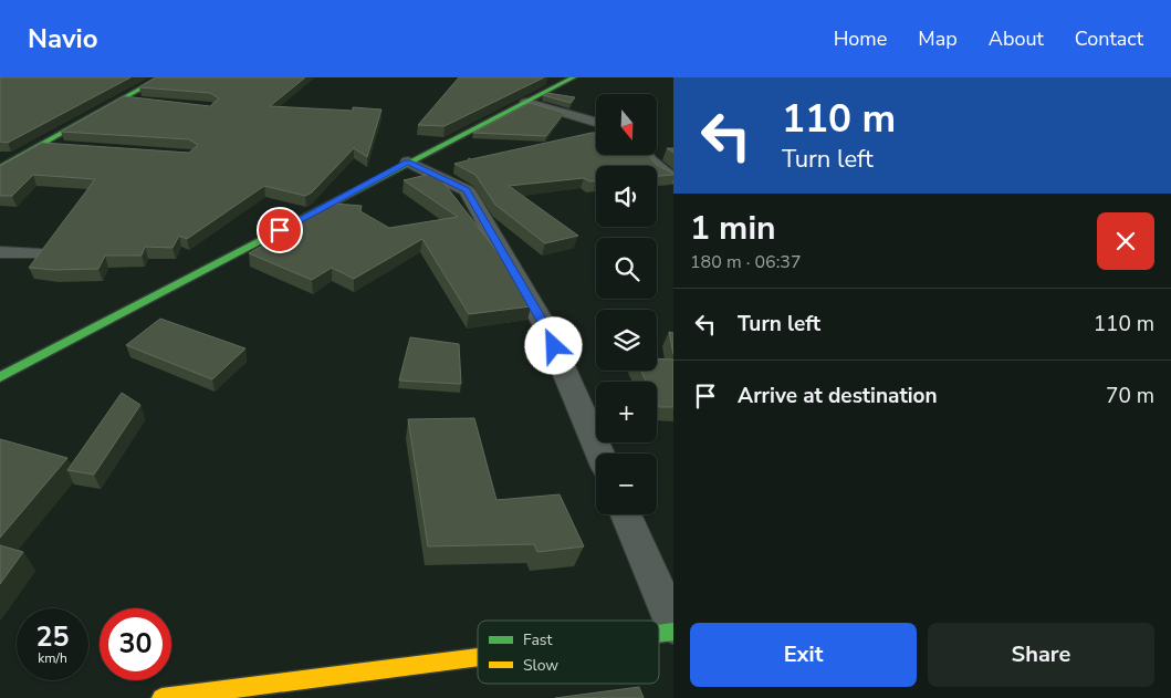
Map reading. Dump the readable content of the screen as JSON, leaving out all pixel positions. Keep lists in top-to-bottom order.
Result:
{
  "legend": ["Fast", "Slow"],
  "north": "bottom",
  "page": {
    "header": "Navio",
    "nav": [
      "Home",
      "Map",
      "About",
      "Contact"
    ],
    "turn": ["110 m", "Turn left"],
    "map_buttons": ["+", "−"],
    "heading": ["1 min", "180 m · 06:37"],
    "list": [
      {
        "name": "Turn left",
        "value": "110 m"
      },
      {
        "name": "Arrive at destination",
        "value": "70 m"
      }
    ],
    "speed": "25 km/h",
    "limit": "30",
    "buttons": ["Exit", "Share"]
  }
}
